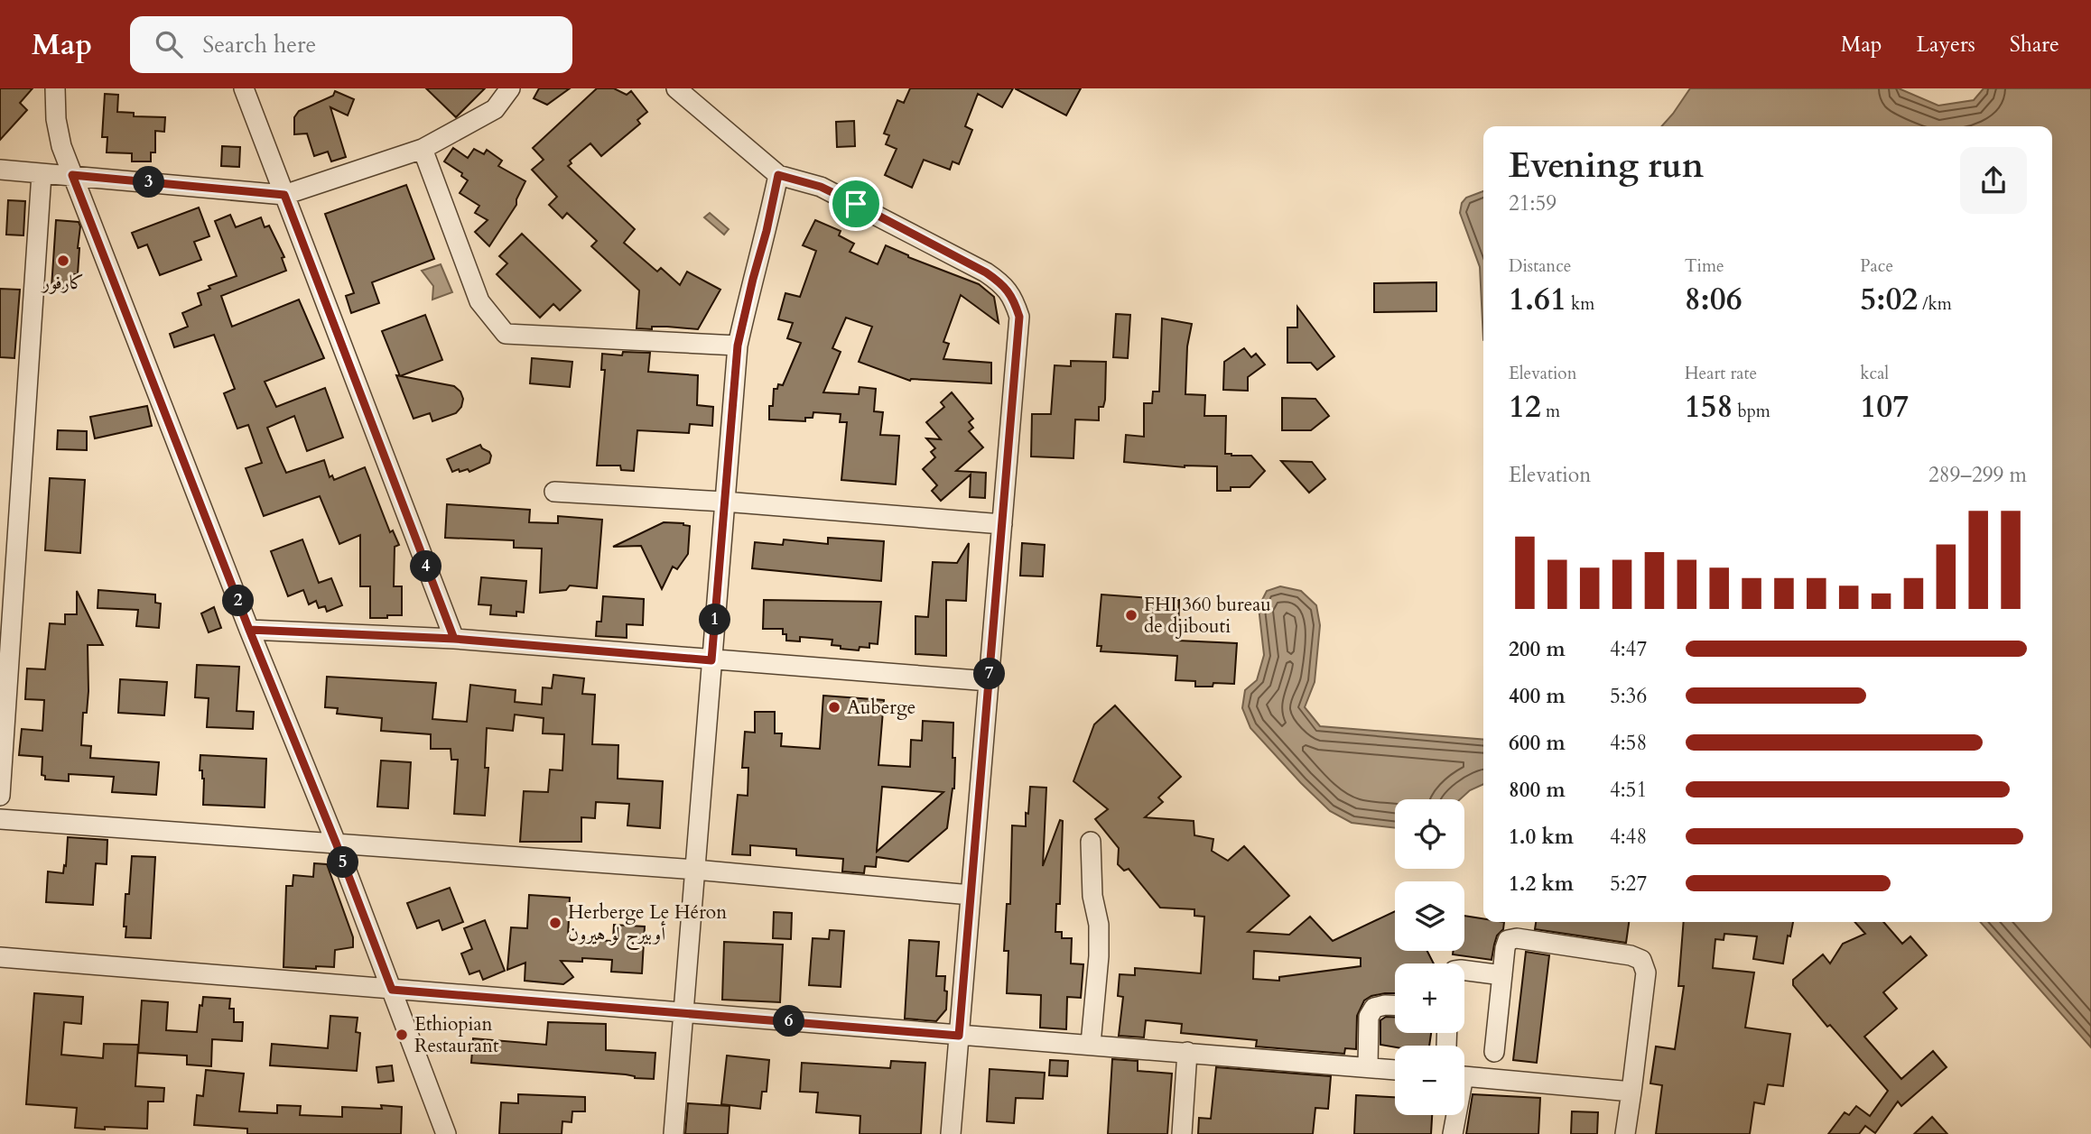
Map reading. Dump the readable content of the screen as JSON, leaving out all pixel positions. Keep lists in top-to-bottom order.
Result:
{
  "places": [
    "كارفور",
    "FHI 360 bureau de djibouti",
    "Auberge",
    "Herberge Le Héron أوبيرج لو هيرون",
    "Ethiopian Restaurant"
  ],
  "page": {
    "header": "Map",
    "search": "Search here",
    "nav": ["Map", "Layers", "Share"],
    "heading": ["Evening run", "21:59"],
    "pins": [
      "3",
      "4",
      "2",
      "1",
      "7",
      "5",
      "6"
    ],
    "stats": [
      ["Distance", "1.61 km"],
      ["Time", "8:06"],
      ["Pace", "5:02 /km"],
      ["Elevation", "12 m"],
      ["Heart rate", "158 bpm"],
      ["kcal", "107"]
    ],
    "chart": ["Elevation", "289–299 m"],
    "list": [
      {
        "name": "200 m",
        "note": "4:47"
      },
      {
        "name": "400 m",
        "note": "5:36"
      },
      {
        "name": "600 m",
        "note": "4:58"
      },
      {
        "name": "800 m",
        "note": "4:51"
      },
      {
        "name": "1.0 km",
        "note": "4:48"
      },
      {
        "name": "1.2 km",
        "note": "5:27"
      }
    ],
    "map_buttons": ["+", "−"]
  }
}
